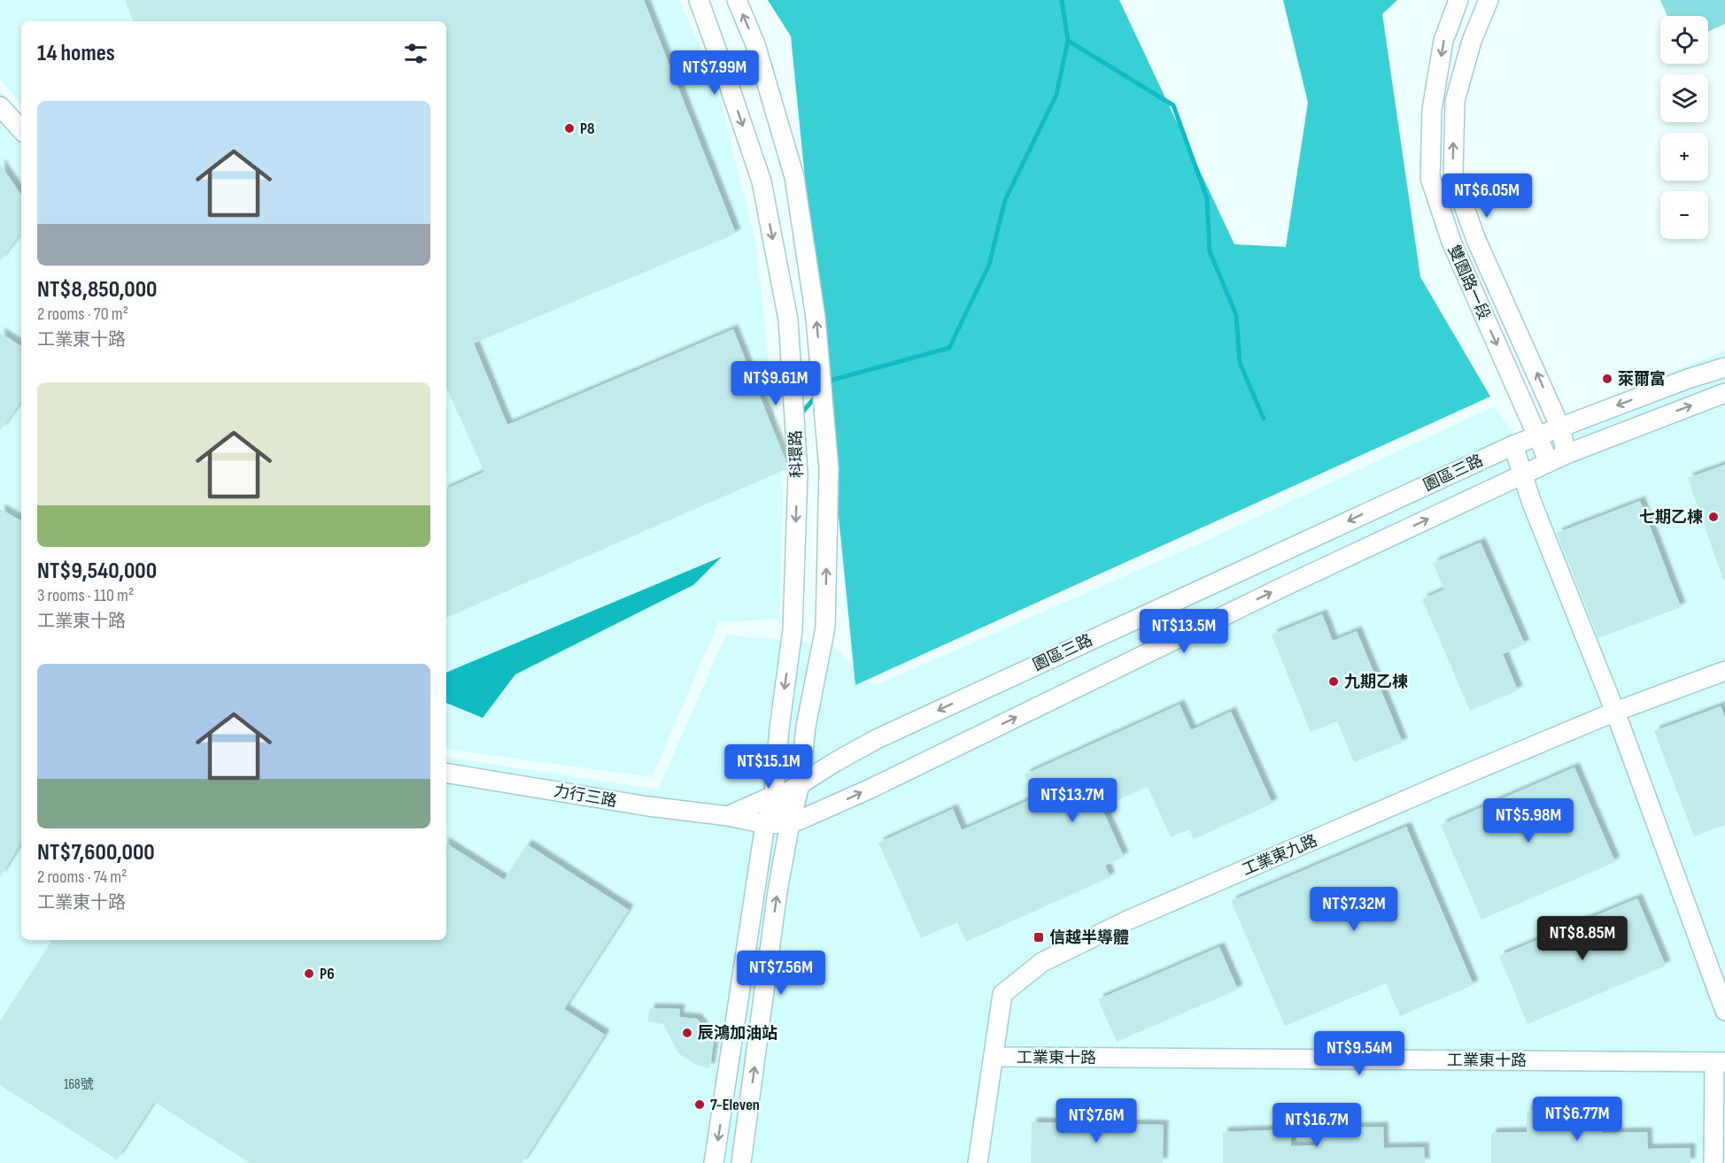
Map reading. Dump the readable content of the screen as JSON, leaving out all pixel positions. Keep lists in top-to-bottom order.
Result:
{
  "streets": {
    "street": [
      "雙園路一段",
      "科環路",
      "園區三路",
      "力行三路",
      "工業東九路",
      "工業東十路"
    ]
  },
  "crossings": [
    ["雙園路一段", "園區三路"],
    ["科環路", "園區三路"],
    ["科環路", "力行三路"],
    ["園區三路", "力行三路"],
    ["工業東九路", "工業東十路"]
  ],
  "places": {
    "other": [
      "P8",
      "萊爾富",
      "七期乙棟",
      "九期乙棟",
      "P6",
      "辰鴻加油站",
      "7-Eleven"
    ],
    "transit": ["信越半導體"]
  },
  "house_numbers": ["168號"],
  "page": {
    "map_buttons": ["+", "−"],
    "heading": "14 homes",
    "price": [
      "NT$7.99M",
      "NT$6.05M",
      "NT$9.61M",
      "NT$13.5M",
      "NT$15.1M",
      "NT$13.7M",
      "NT$5.98M",
      "NT$7.32M",
      "NT$8.85M",
      "NT$7.56M",
      "NT$9.54M",
      "NT$6.77M",
      "NT$7.6M",
      "NT$16.7M"
    ],
    "list": [
      {
        "name": "NT$8,850,000",
        "note": "2 rooms · 70 m² · 工業東十路"
      },
      {
        "name": "NT$9,540,000",
        "note": "3 rooms · 110 m² · 工業東十路"
      },
      {
        "name": "NT$7,600,000",
        "note": "2 rooms · 74 m² · 工業東十路"
      }
    ]
  }
}
